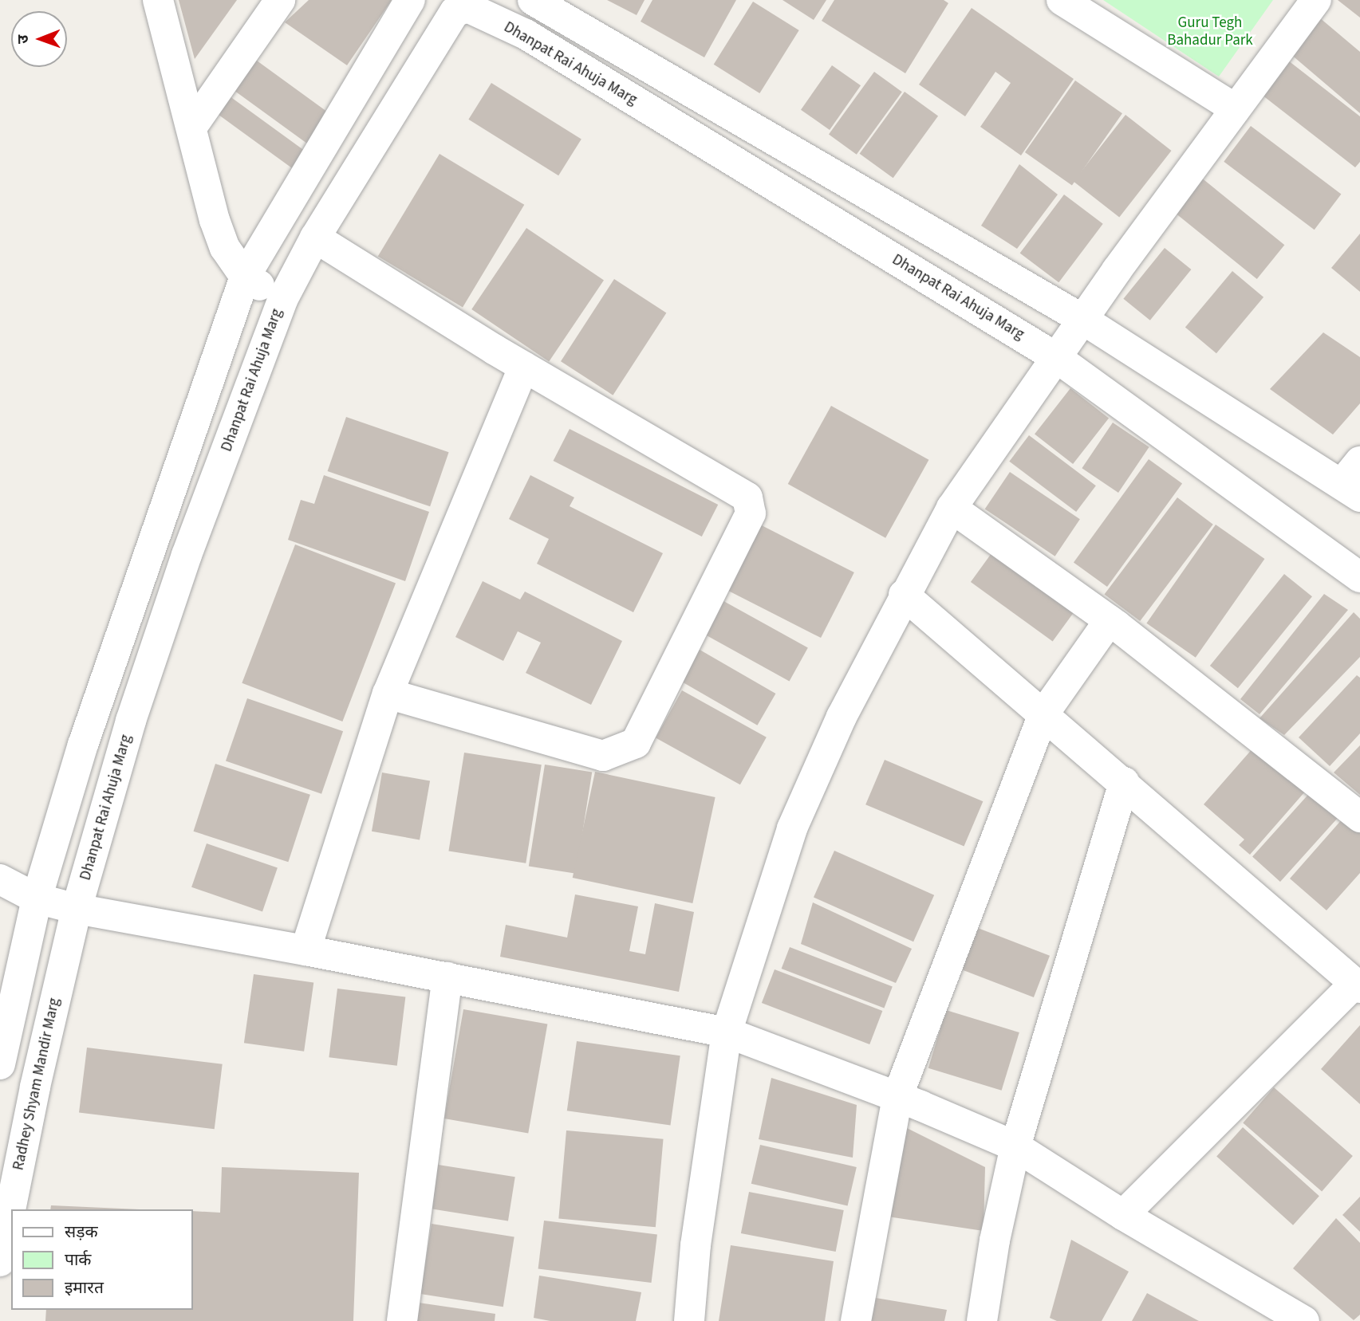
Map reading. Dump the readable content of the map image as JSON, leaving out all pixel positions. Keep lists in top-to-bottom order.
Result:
{
  "streets": {
    "street": ["Dhanpat Rai Ahuja Marg", "Radhey Shyam Mandir Marg"]
  },
  "crossings": [
    ["Dhanpat Rai Ahuja Marg", "Radhey Shyam Mandir Marg"]
  ],
  "parks": ["Guru Tegh Bahadur Park"],
  "legend": ["सड़क", "पार्क", "इमारत"],
  "north": "left"
}
